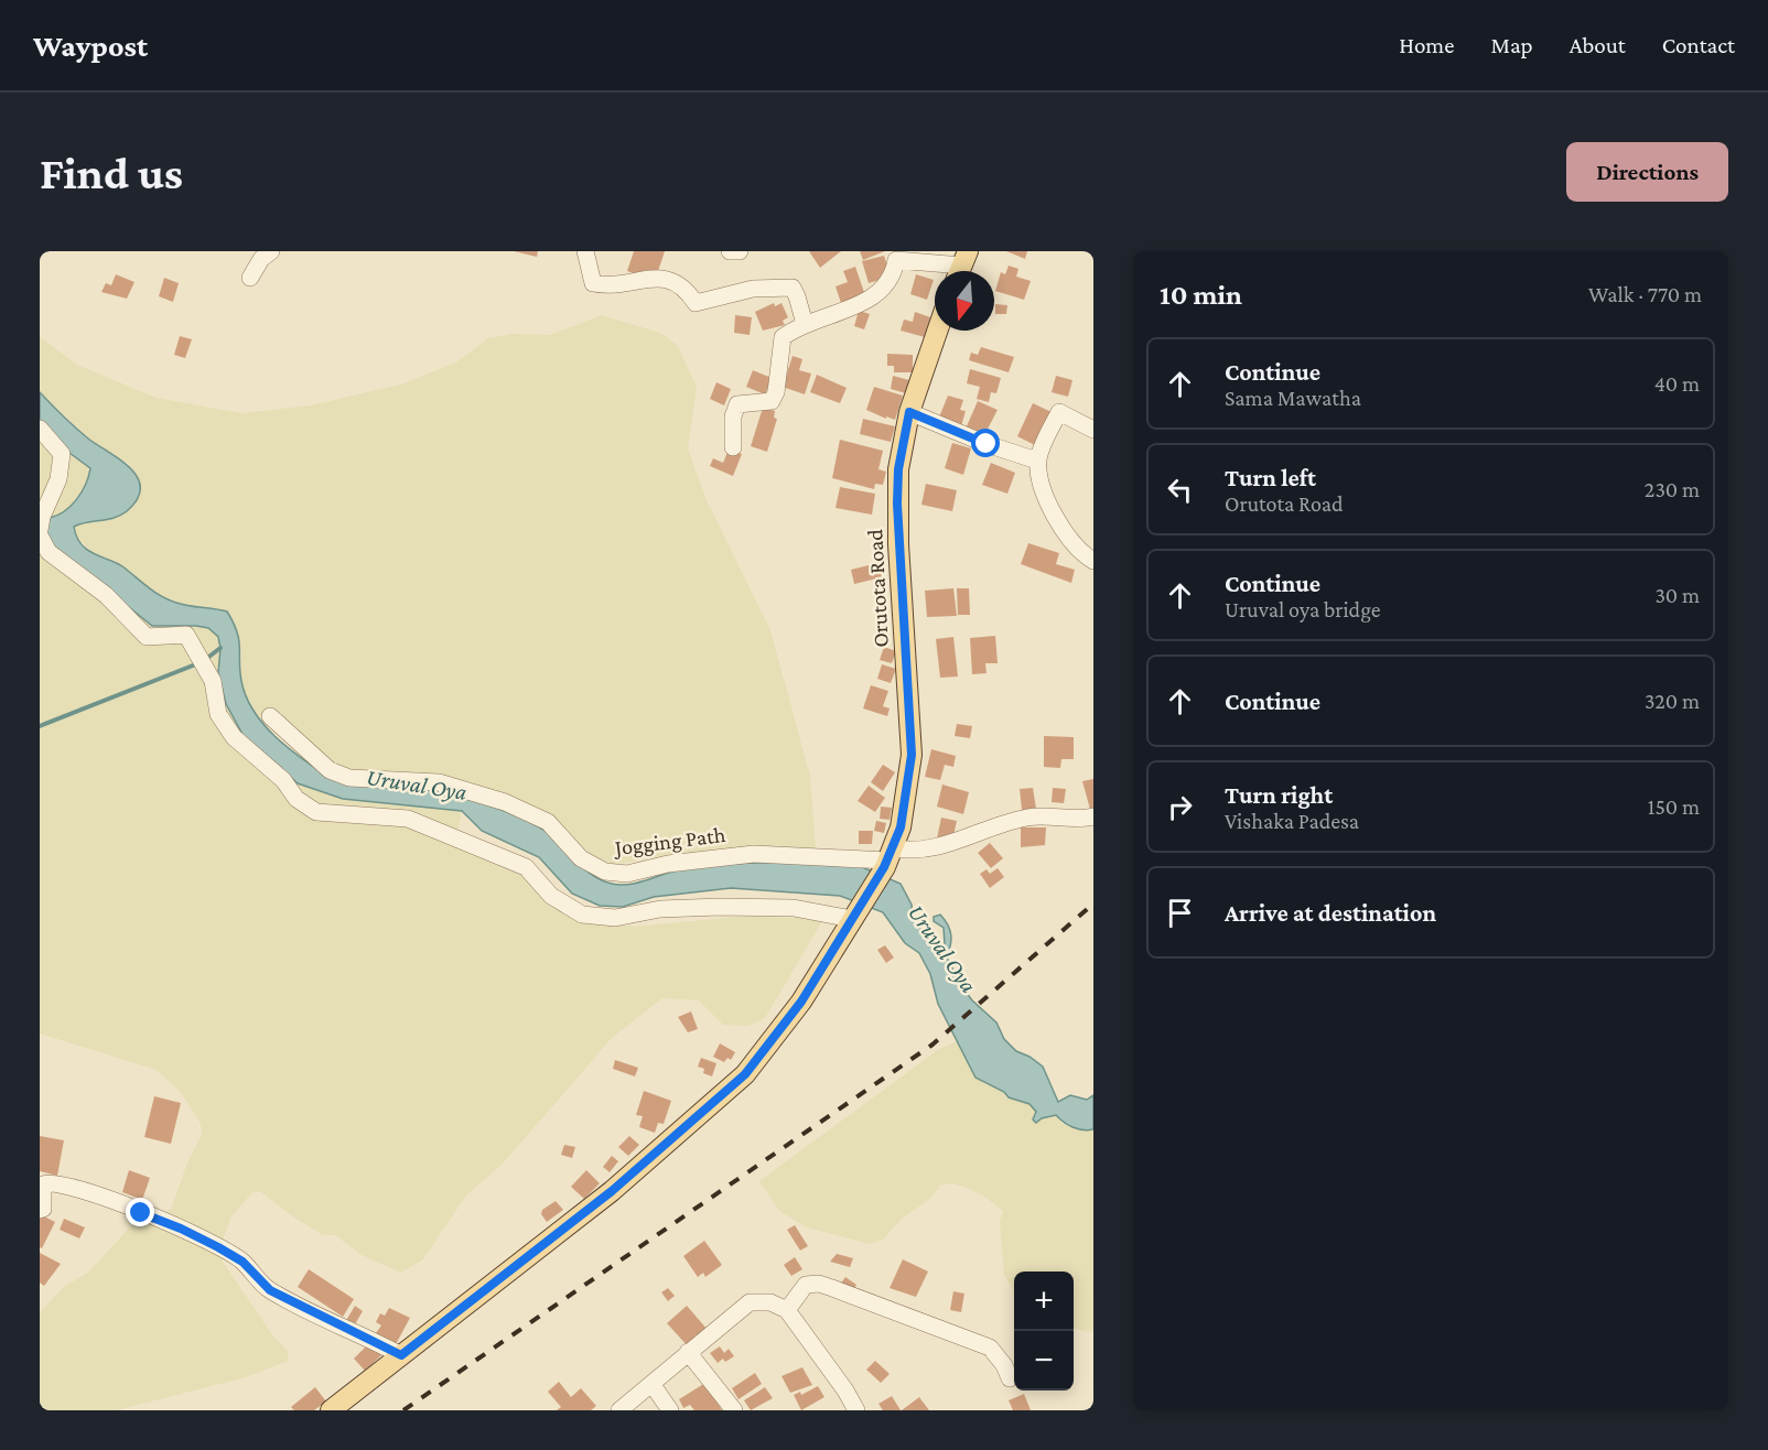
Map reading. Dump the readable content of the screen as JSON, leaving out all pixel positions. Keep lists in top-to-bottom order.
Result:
{
  "streets": {
    "main road": ["Orutota Road"],
    "street": ["Jogging Path"]
  },
  "crossings": [
    ["Orutota Road", "Jogging Path"]
  ],
  "water": ["Uruval Oya"],
  "north": "bottom",
  "page": {
    "header": "Waypost",
    "nav": [
      "Home",
      "Map",
      "About",
      "Contact"
    ],
    "buttons": "Directions",
    "title": "Find us",
    "heading": ["10 min", "Walk · 770 m"],
    "list": [
      ["Continue", "Sama Mawatha", "40 m"],
      ["Turn left", "Orutota Road", "230 m"],
      ["Continue", "Uruval oya bridge", "30 m"],
      ["Continue", "320 m"],
      ["Turn right", "Vishaka Padesa", "150 m"],
      "Arrive at destination"
    ],
    "map_buttons": ["+", "−"]
  }
}
